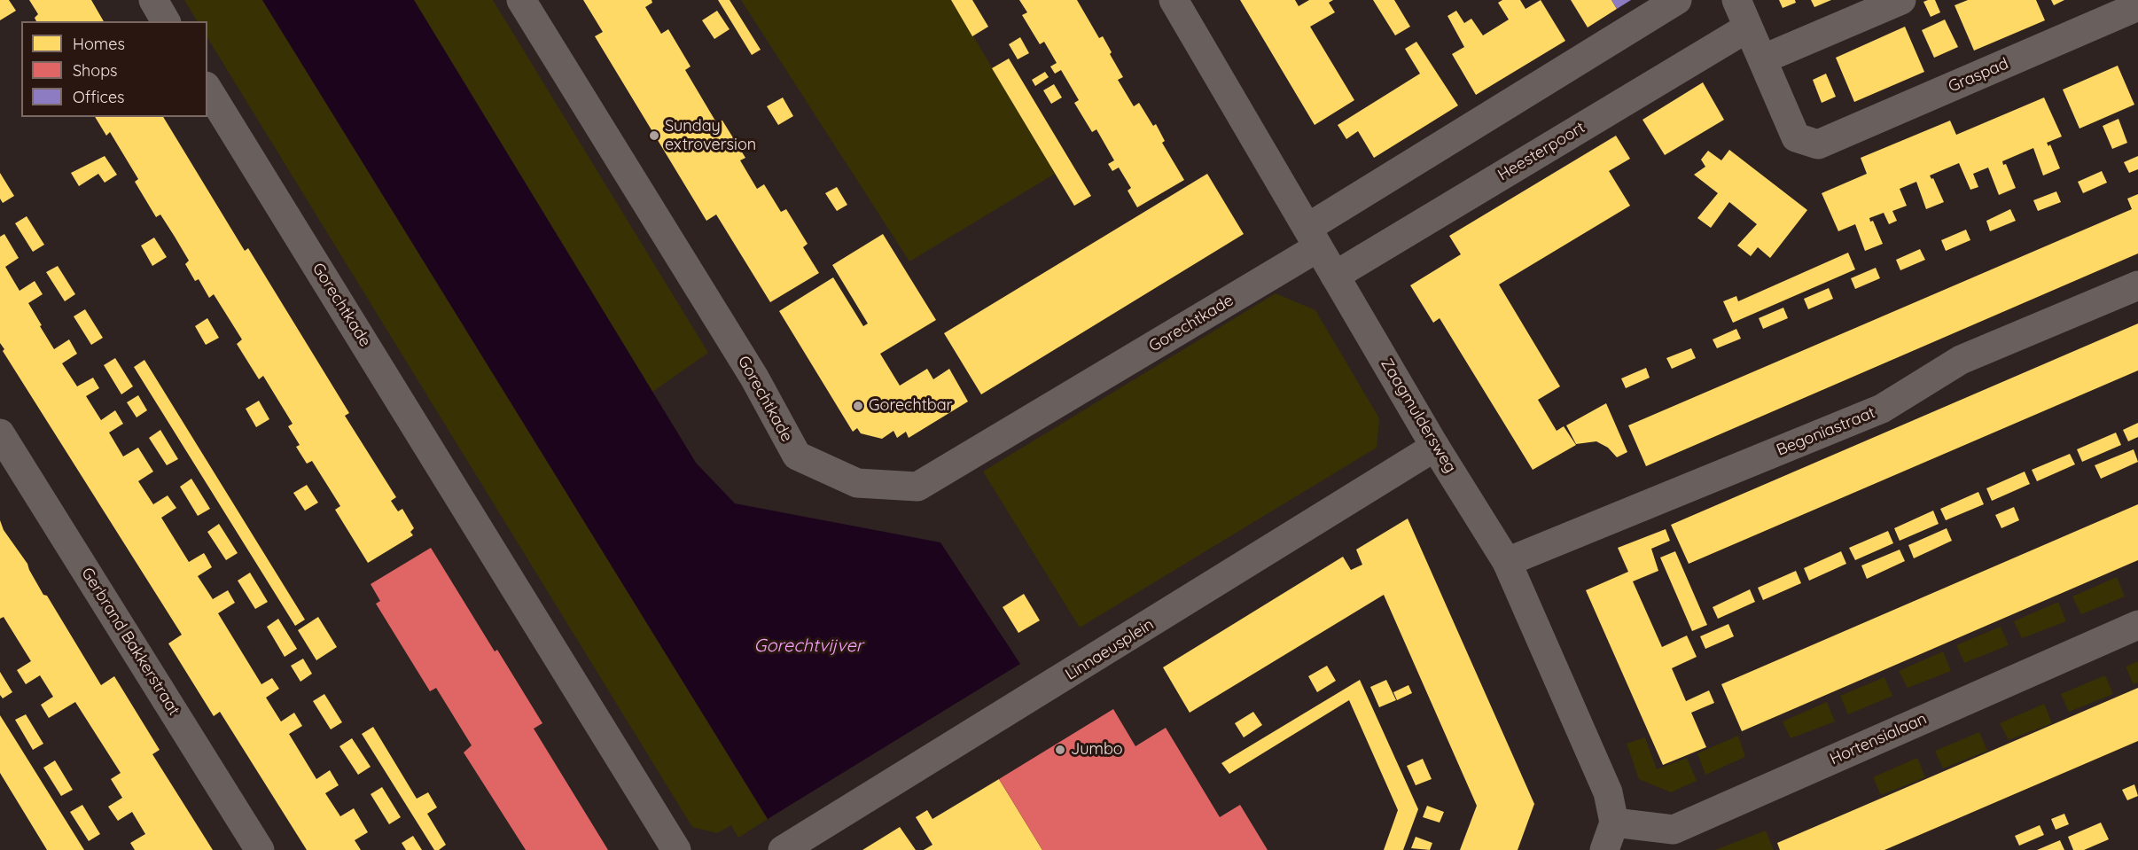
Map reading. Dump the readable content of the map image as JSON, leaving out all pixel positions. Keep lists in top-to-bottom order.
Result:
{
  "streets": {
    "street": [
      "Graspad",
      "Heesterpoort",
      "Gorechtkade",
      "Zaagmuldersweg",
      "Begoniastraat",
      "Gerbrand Bakkerstraat",
      "Linnaeusplein",
      "Hortensialaan"
    ]
  },
  "crossings": [
    ["Heesterpoort", "Zaagmuldersweg"],
    ["Gorechtkade", "Zaagmuldersweg"],
    ["Zaagmuldersweg", "Begoniastraat"],
    ["Zaagmuldersweg", "Linnaeusplein"],
    ["Zaagmuldersweg", "Hortensialaan"]
  ],
  "water": ["Gorechtvijver"],
  "places": ["Sunday extroversion", "Gorechtbar", "Jumbo"],
  "legend": ["Homes", "Shops", "Offices"]
}
